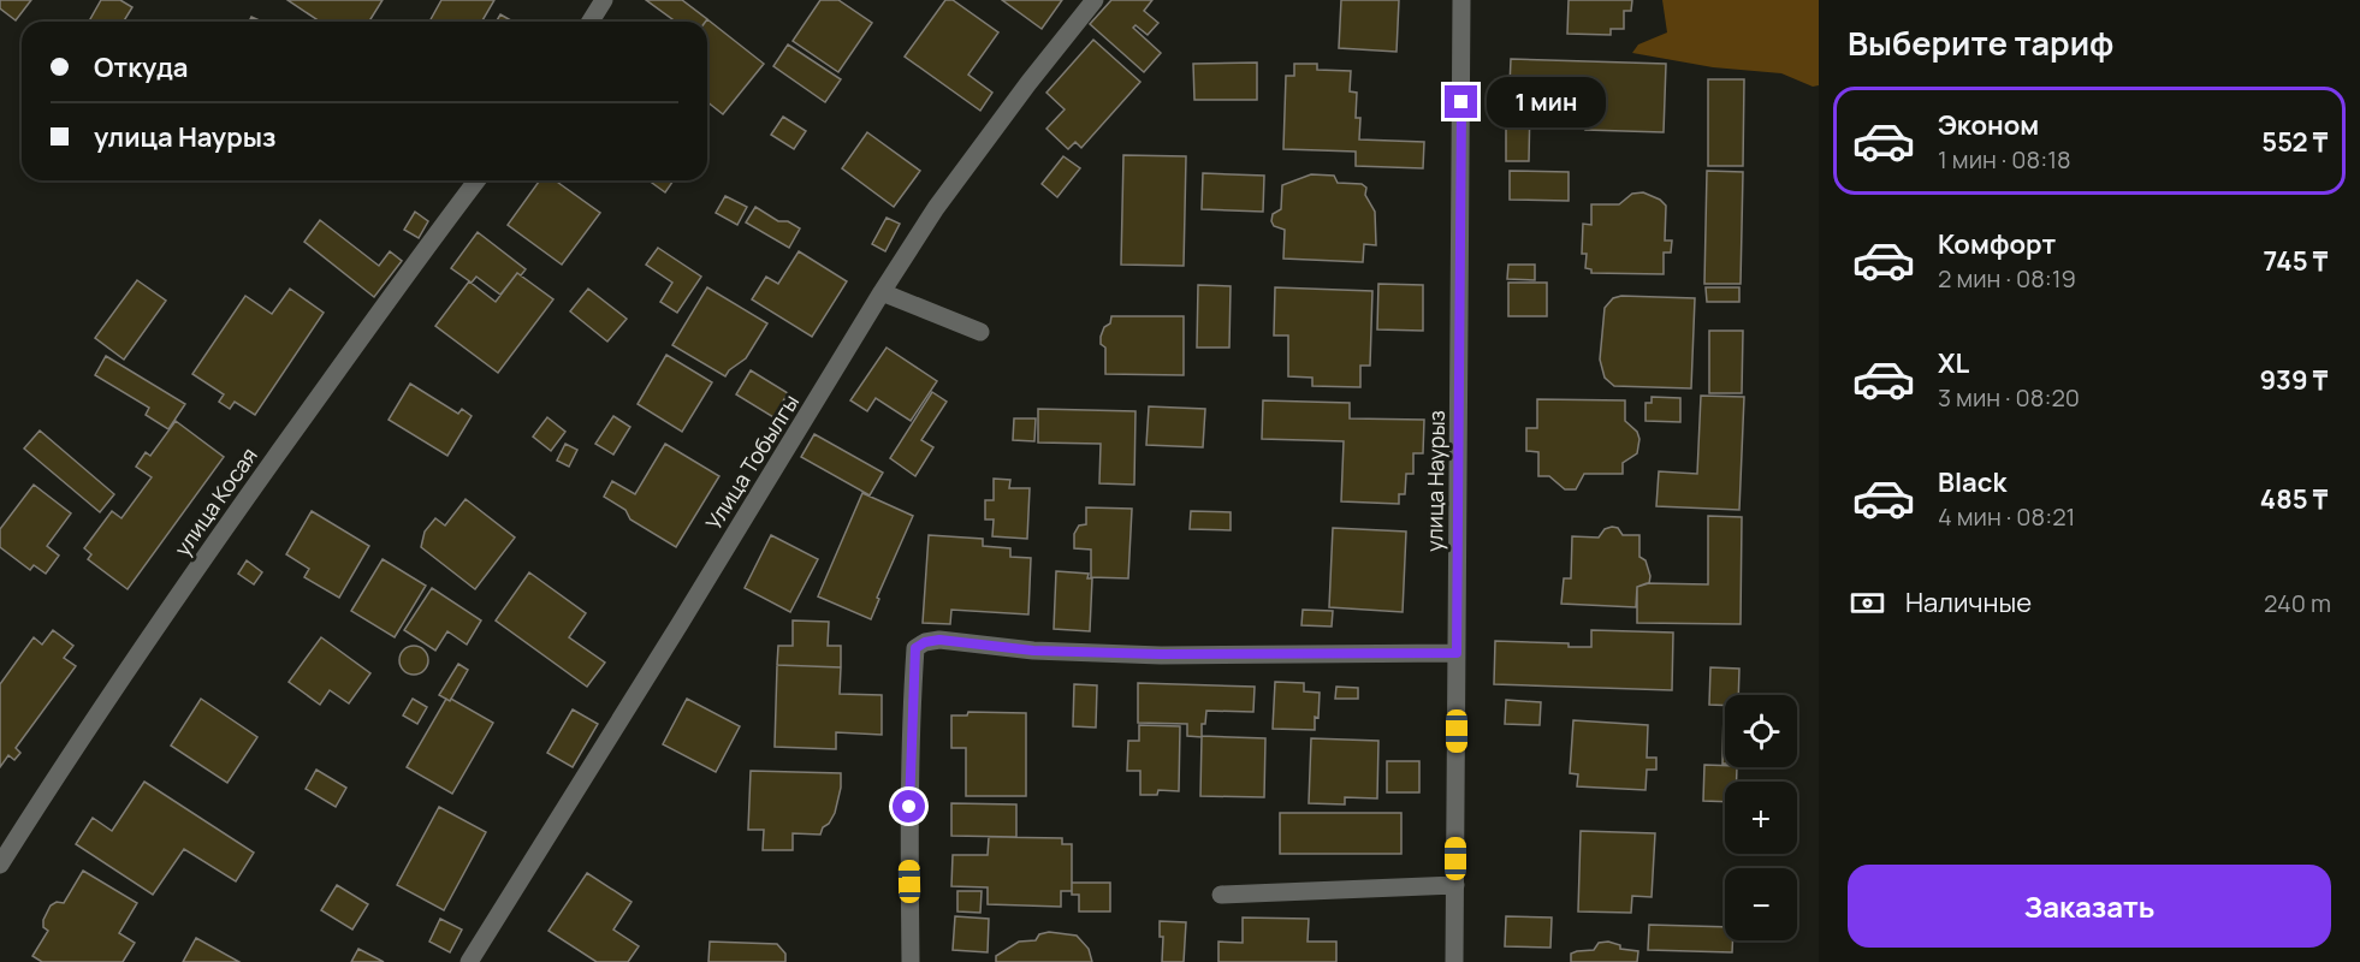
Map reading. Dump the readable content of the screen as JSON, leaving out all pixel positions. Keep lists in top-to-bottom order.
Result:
{
  "streets": {
    "street": ["Улица Тобылгы", "улица Наурыз", "улица Косая"]
  },
  "page": {
    "heading": "Выберите тариф",
    "banner": ["Откуда", "улица Наурыз"],
    "bubble": "1 мин",
    "list": [
      {
        "name": "Эконом",
        "note": "1 мин · 08:18",
        "value": "552 ₸"
      },
      {
        "name": "Комфорт",
        "note": "2 мин · 08:19",
        "value": "745 ₸"
      },
      {
        "name": "XL",
        "note": "3 мин · 08:20",
        "value": "939 ₸"
      },
      {
        "name": "Black",
        "note": "4 мин · 08:21",
        "value": "485 ₸"
      }
    ],
    "pay": ["Наличные", "240 m"],
    "map_buttons": ["+", "−"],
    "buttons": "Заказать"
  }
}
